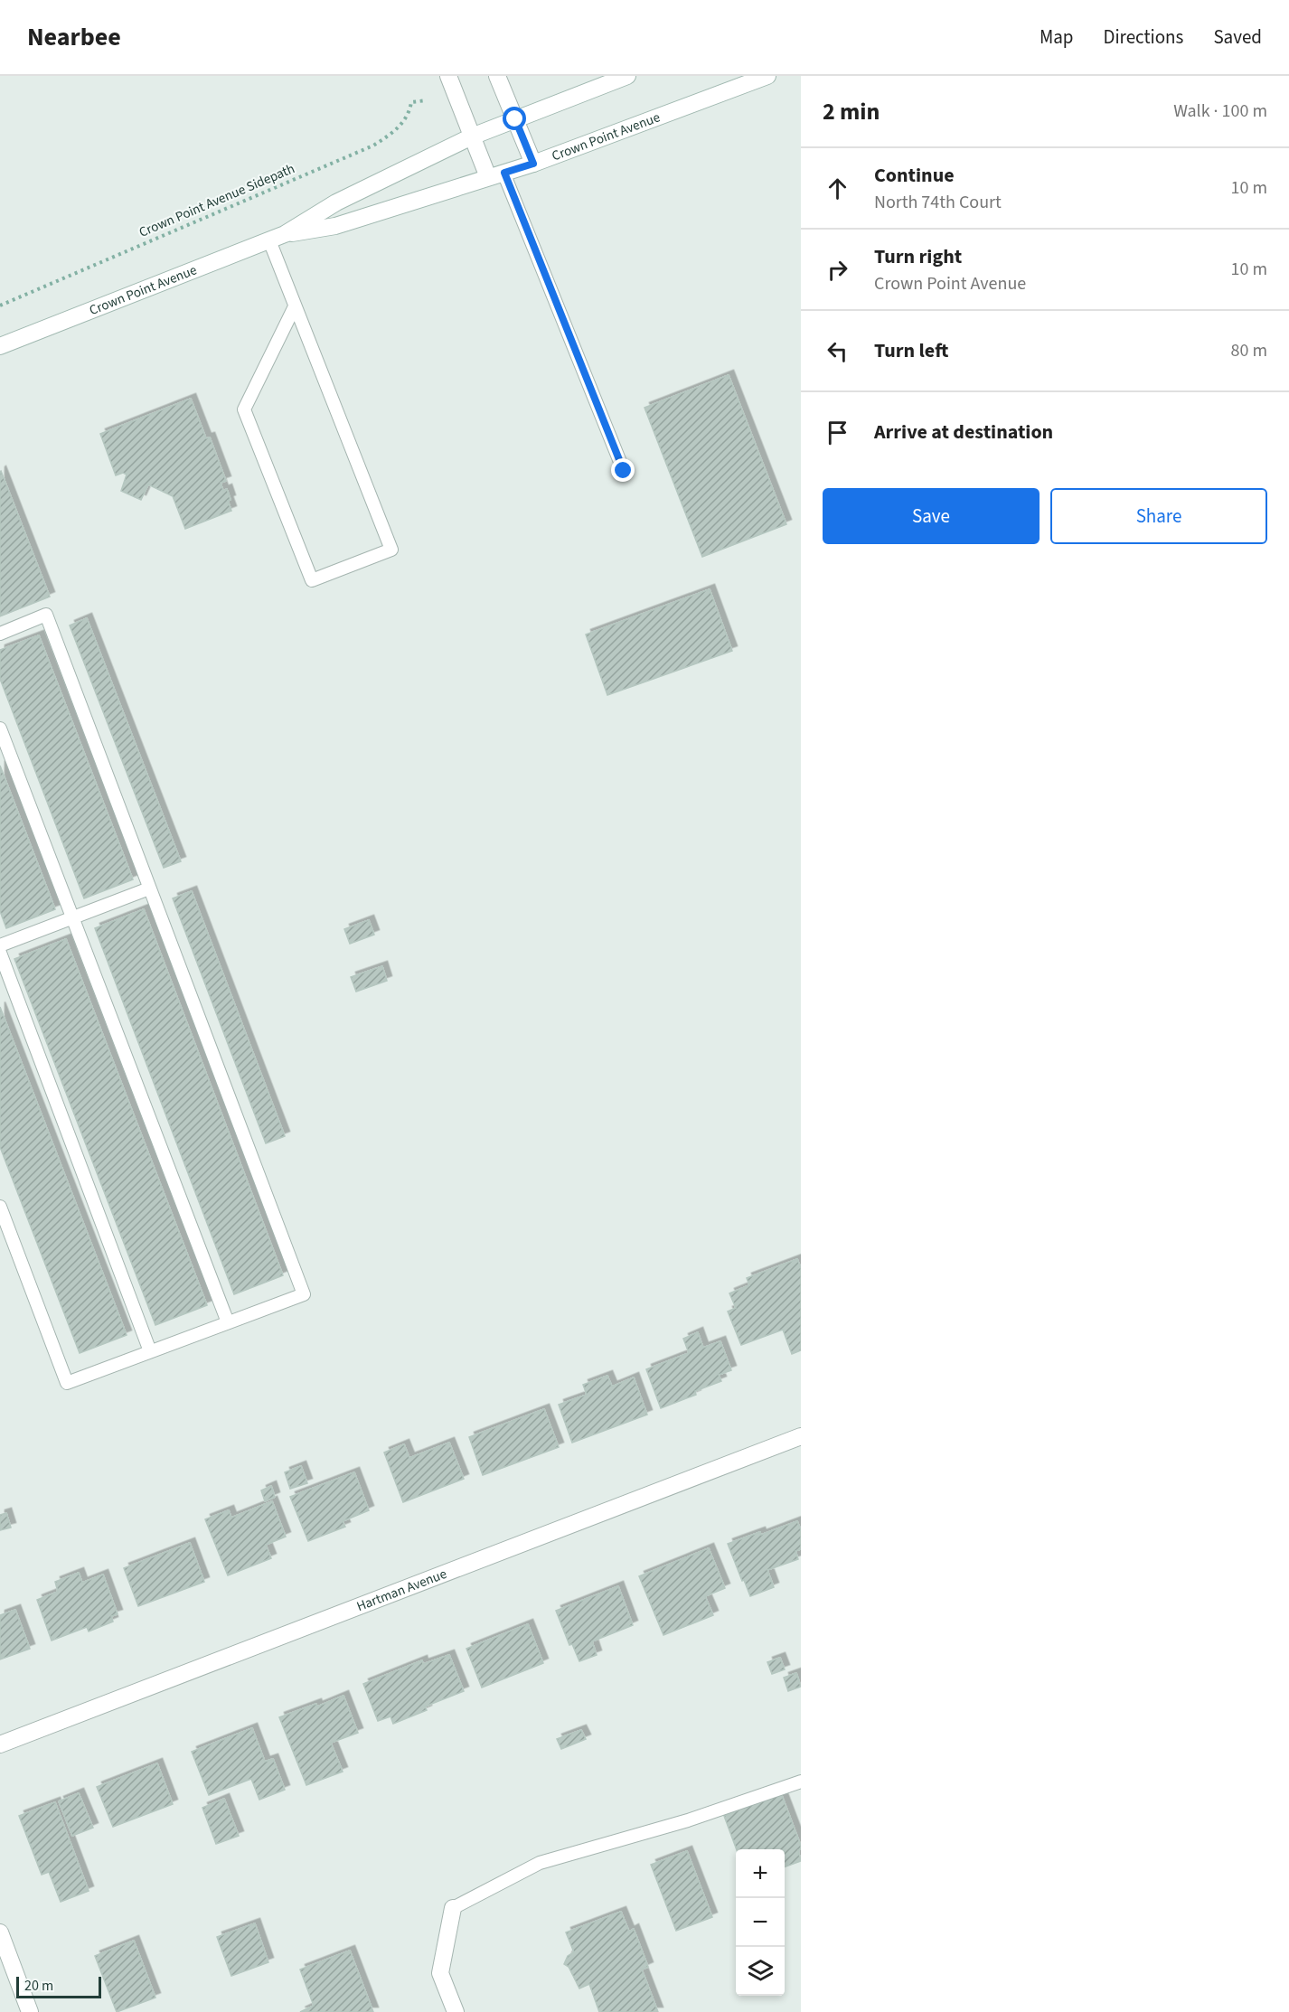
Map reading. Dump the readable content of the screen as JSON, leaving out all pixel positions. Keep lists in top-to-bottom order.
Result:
{
  "streets": {
    "street": ["Crown Point Avenue", "Hartman Avenue"],
    "path": ["Crown Point Avenue Sidepath"]
  },
  "scale_bar": "20 m",
  "page": {
    "header": "Nearbee",
    "nav": ["Map", "Directions", "Saved"],
    "heading": ["2 min", "Walk · 100 m"],
    "list": [
      ["Continue", "North 74th Court", "10 m"],
      ["Turn right", "Crown Point Avenue", "10 m"],
      ["Turn left", "80 m"],
      "Arrive at destination"
    ],
    "buttons": ["Save", "Share"],
    "map_buttons": ["+", "−"],
    "scale": "20 m"
  }
}
